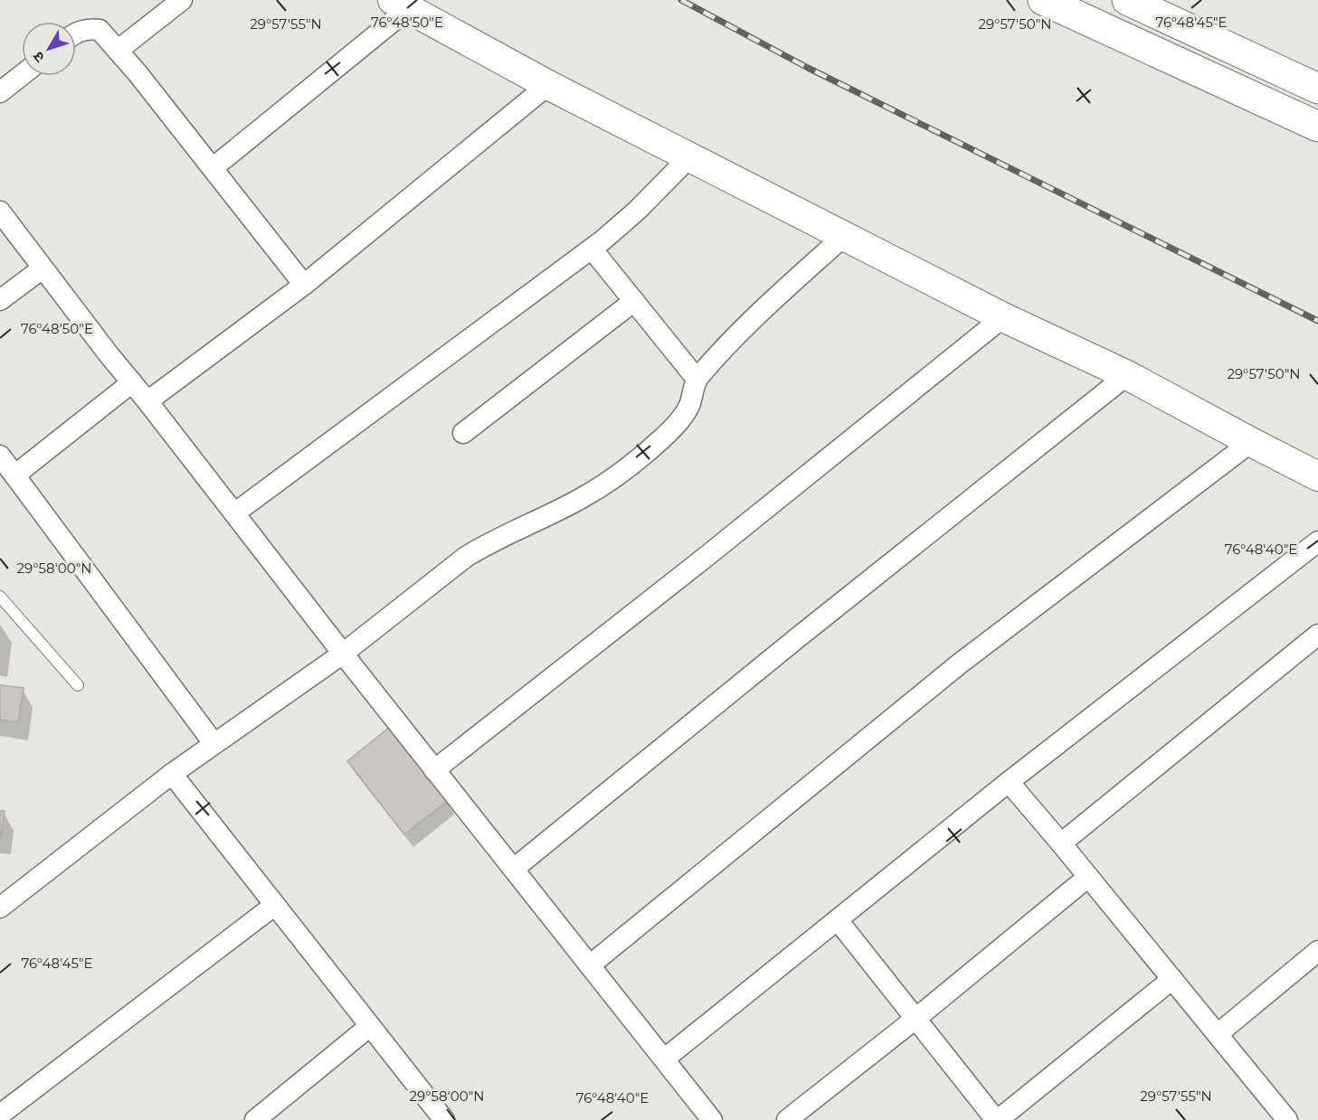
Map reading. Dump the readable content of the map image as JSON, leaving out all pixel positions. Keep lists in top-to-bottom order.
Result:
{
  "north": "bottom left",
  "coordinates": [
    "76°48'50\"E",
    "76°48'45\"E",
    "29°57'55\"N",
    "29°57'50\"N",
    "76°48'40\"E",
    "29°58'00\"N"
  ]
}
